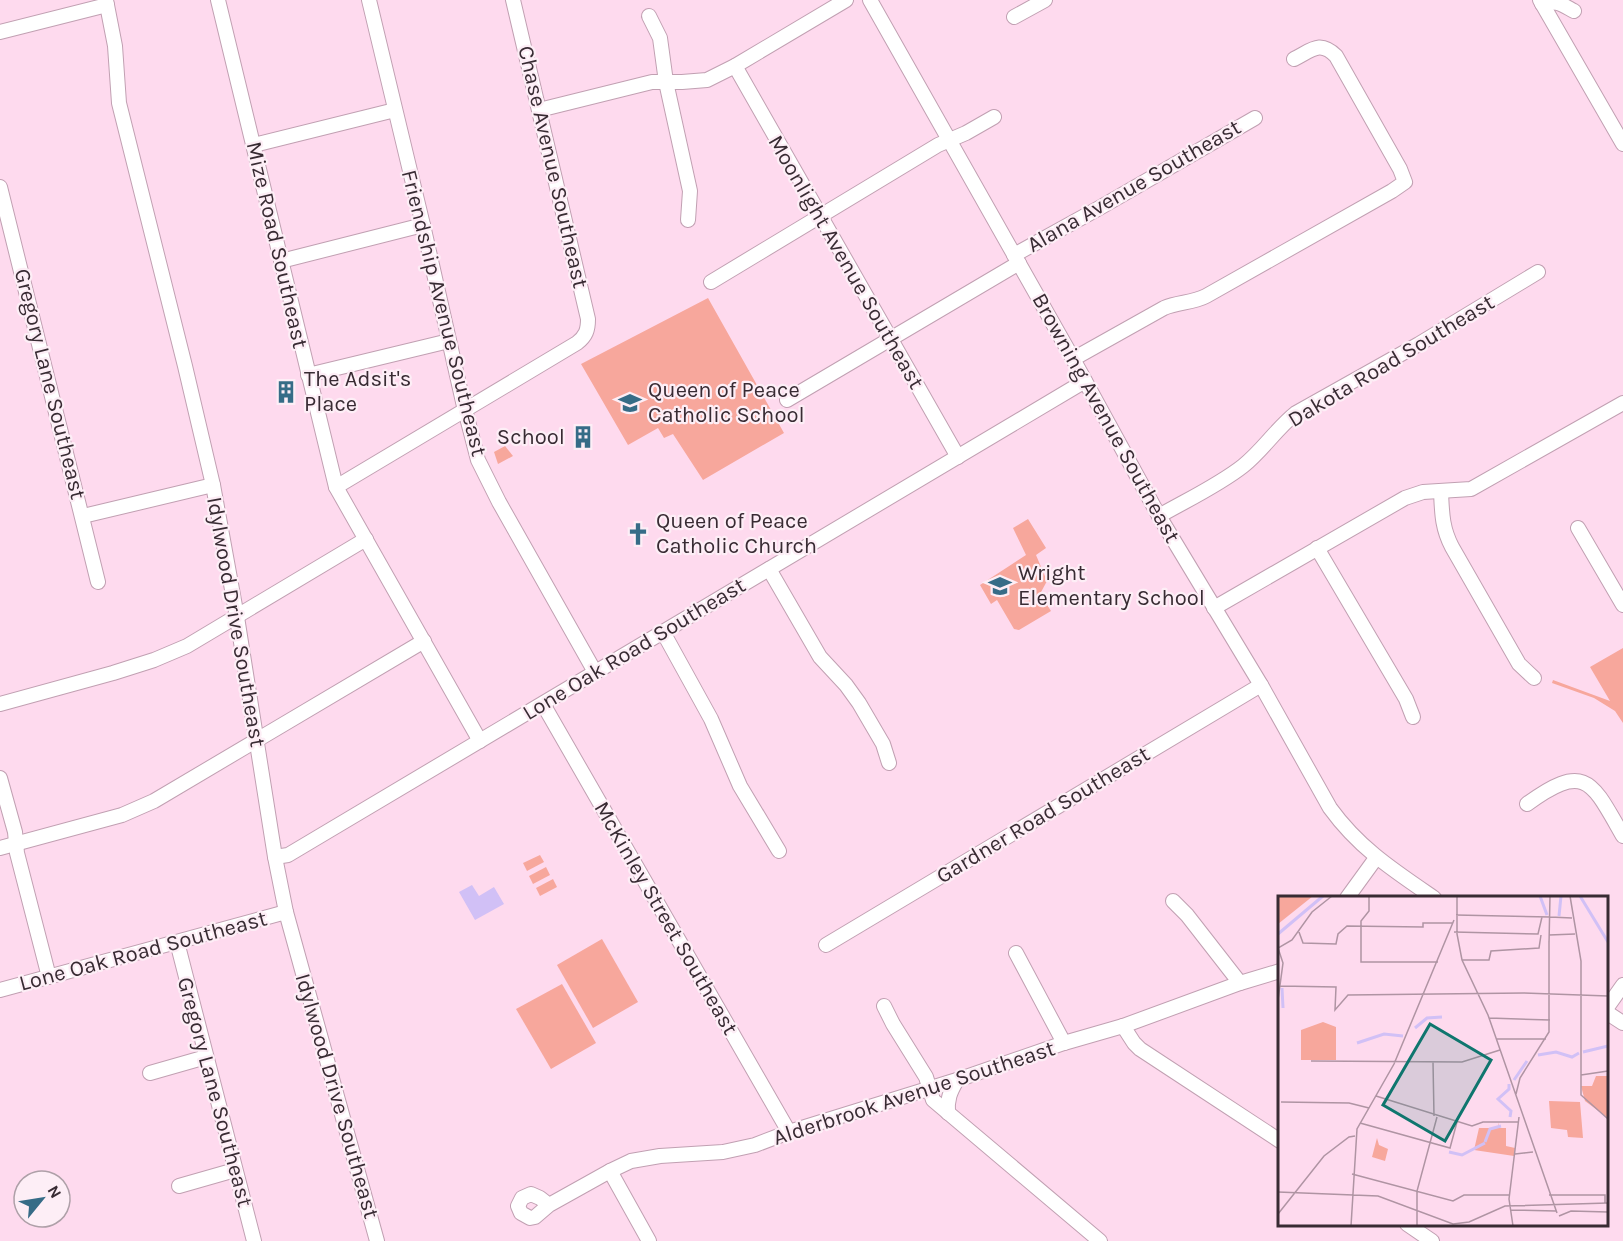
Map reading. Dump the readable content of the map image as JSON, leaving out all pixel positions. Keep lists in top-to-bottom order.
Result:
{
  "streets": {
    "street": [
      "Chase Avenue Southeast",
      "Alana Avenue Southeast",
      "Mize Road Southeast",
      "Moonlight Avenue Southeast",
      "Friendship Avenue Southeast",
      "Dakota Road Southeast",
      "Gregory Lane Southeast",
      "Browning Avenue Southeast",
      "Idylwood Drive Southeast",
      "Lone Oak Road Southeast",
      "Gardner Road Southeast",
      "McKinley Street Southeast",
      "Alderbrook Avenue Southeast"
    ]
  },
  "crossings": [
    ["Chase Avenue Southeast", "Friendship Avenue Southeast"],
    ["Alana Avenue Southeast", "Moonlight Avenue Southeast"],
    ["Alana Avenue Southeast", "Browning Avenue Southeast"],
    ["Mize Road Southeast", "Lone Oak Road Southeast"],
    ["Moonlight Avenue Southeast", "Lone Oak Road Southeast"],
    ["Friendship Avenue Southeast", "Lone Oak Road Southeast"],
    ["Dakota Road Southeast", "Browning Avenue Southeast"],
    ["Gregory Lane Southeast", "Lone Oak Road Southeast"],
    ["Browning Avenue Southeast", "Lone Oak Road Southeast"],
    ["Browning Avenue Southeast", "Gardner Road Southeast"],
    ["Idylwood Drive Southeast", "Lone Oak Road Southeast"],
    ["Lone Oak Road Southeast", "McKinley Street Southeast"],
    ["McKinley Street Southeast", "Alderbrook Avenue Southeast"]
  ],
  "places": {
    "building": ["The Adsit's Place", "School"],
    "school or university": ["Queen of Peace Catholic School", "Wright Elementary School"],
    "church": ["Queen of Peace Catholic Church"]
  },
  "north": "top right"
}
